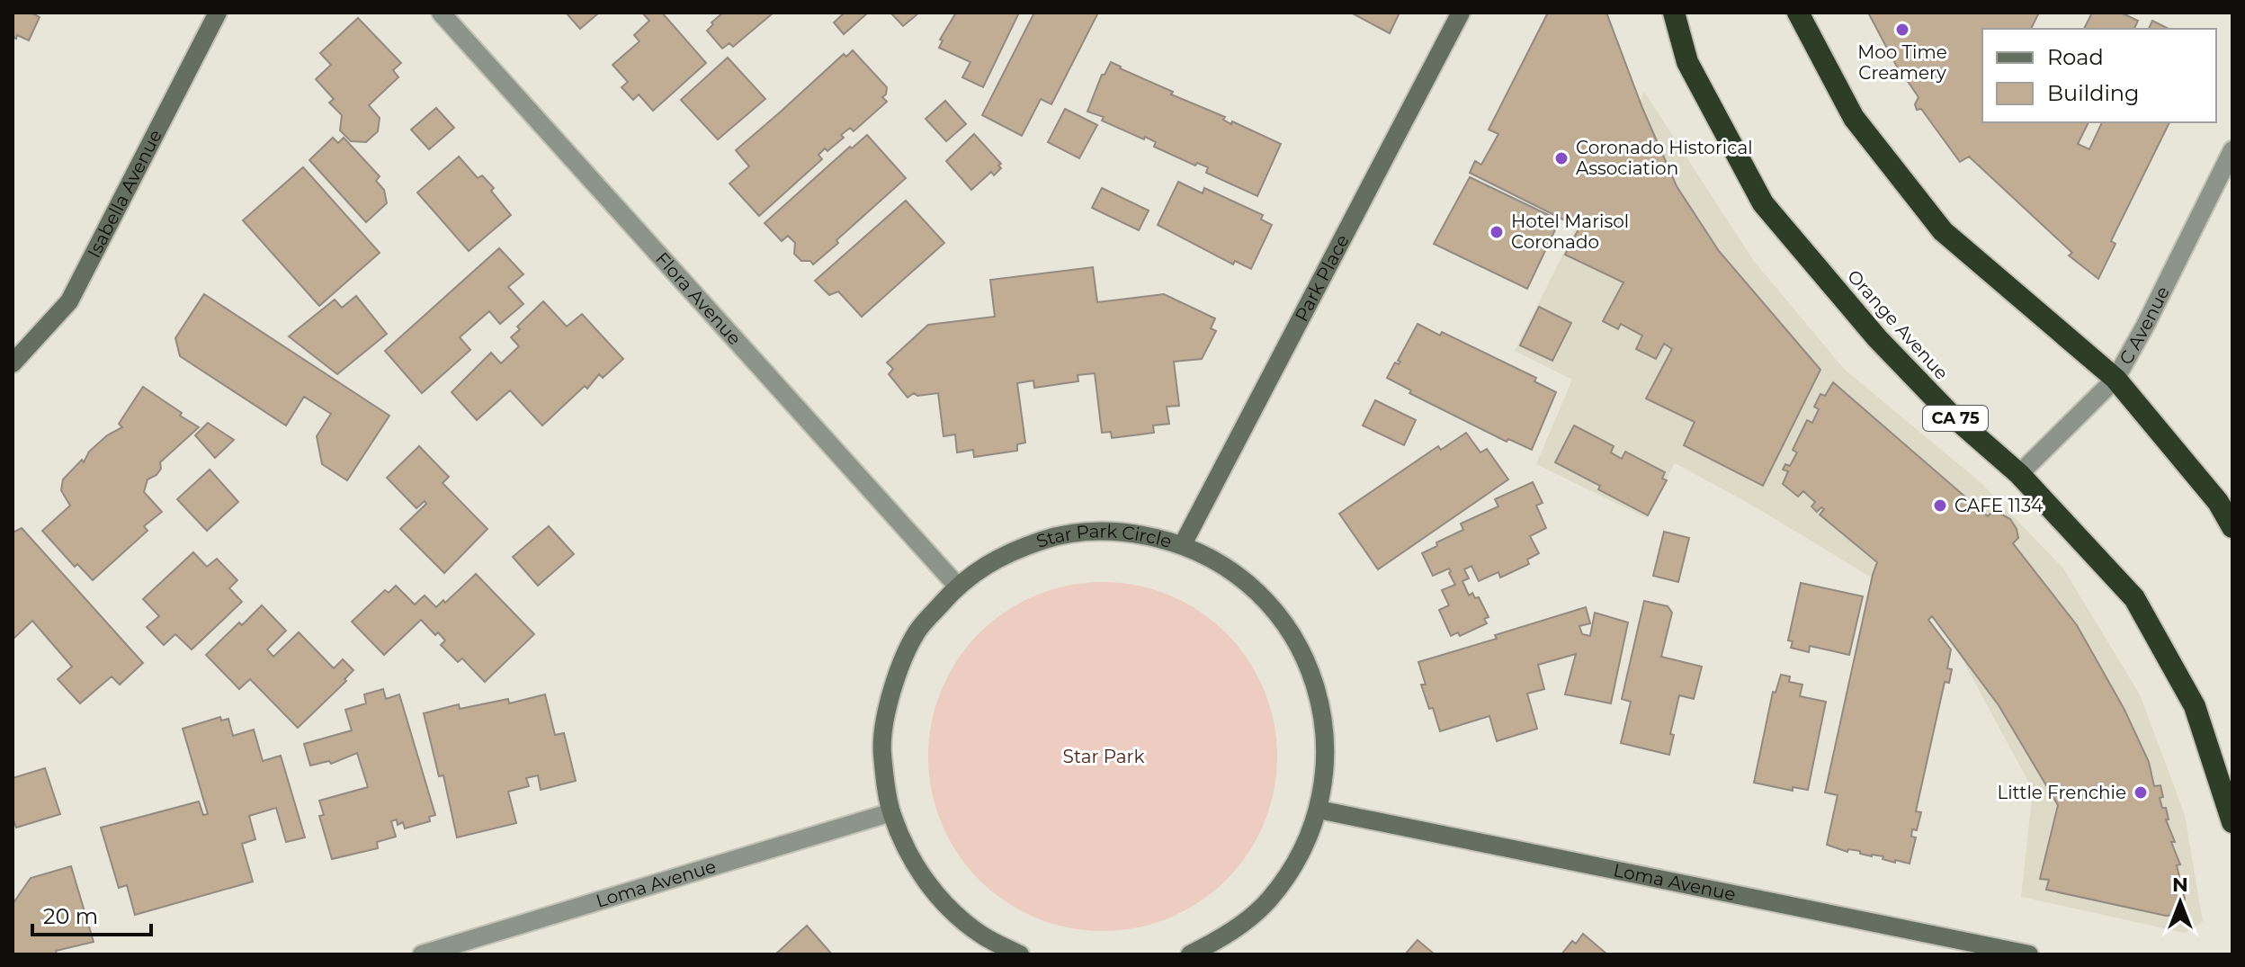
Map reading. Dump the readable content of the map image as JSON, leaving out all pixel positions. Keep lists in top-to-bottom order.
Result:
{
  "streets": {
    "highway": ["Orange Avenue", "CA 75"],
    "street": [
      "Isabella Avenue",
      "Park Place",
      "Flora Avenue",
      "C Avenue",
      "Star Park Circle",
      "Loma Avenue"
    ]
  },
  "crossings": [
    ["Park Place", "Star Park Circle"],
    ["Flora Avenue", "Star Park Circle"],
    ["Orange Avenue", "C Avenue"],
    ["Star Park Circle", "Loma Avenue"]
  ],
  "parks": ["Star Park"],
  "places": [
    "Moo Time Creamery",
    "Coronado Historical Association",
    "Hotel Marisol Coronado",
    "CAFE 1134",
    "Little Frenchie"
  ],
  "legend": ["Road", "Building"],
  "scale_bar": "20 m",
  "north": "top"
}
